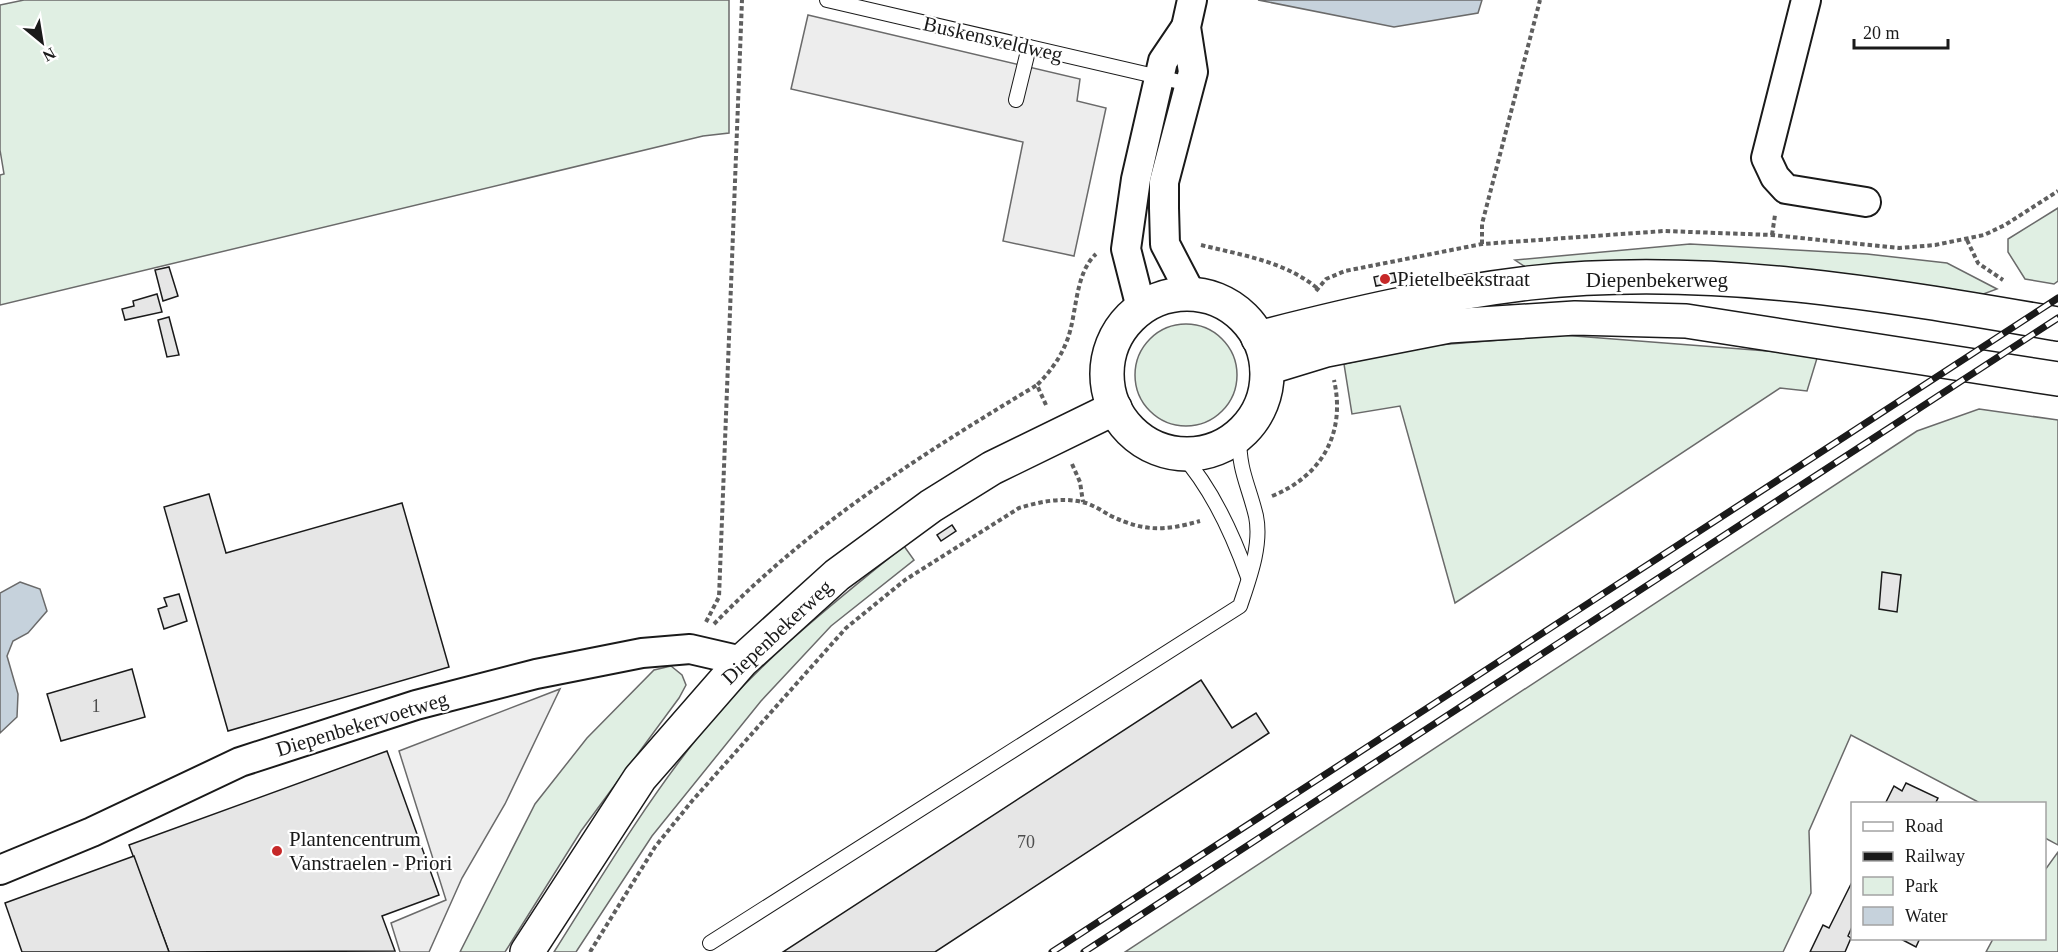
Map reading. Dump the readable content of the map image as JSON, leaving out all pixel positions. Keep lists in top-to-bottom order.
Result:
{
  "streets": {
    "main road": ["Diepenbekerweg"],
    "street": ["Diepenbekervoetweg"],
    "lane": ["Buskensveldweg"]
  },
  "crossings": [
    ["Diepenbekerweg", "Diepenbekervoetweg"]
  ],
  "places": ["Pietelbeekstraat", "Plantencentrum Vanstraelen - Priori"],
  "house_numbers": ["1", "70"],
  "legend": [
    "Road",
    "Railway",
    "Park",
    "Water"
  ],
  "scale_bar": "20 m",
  "north": "bottom right"
}
